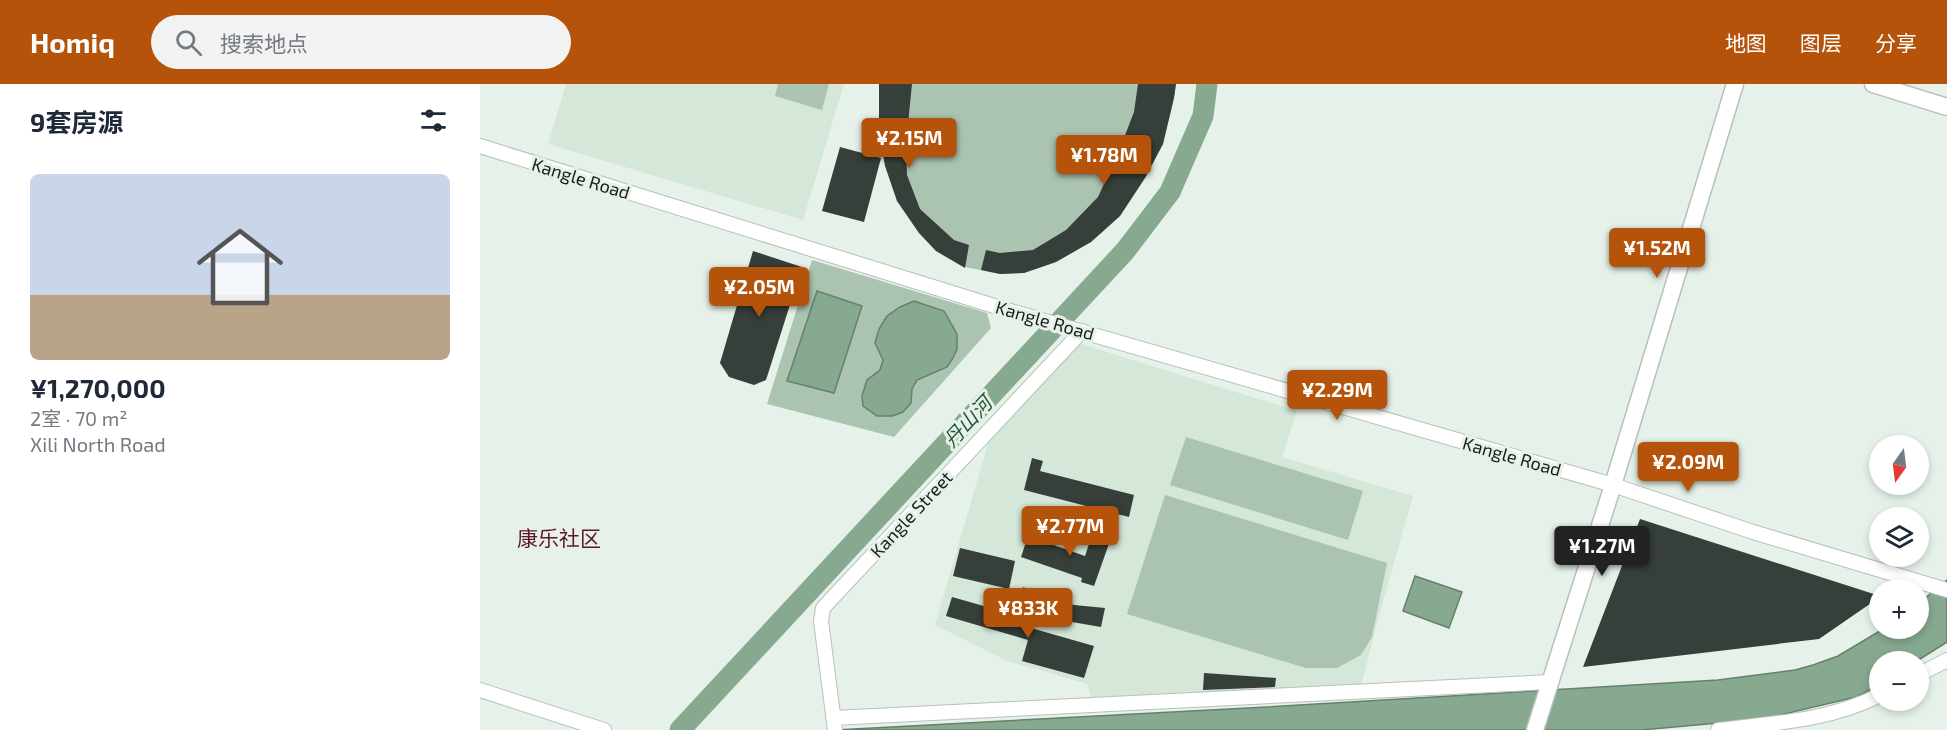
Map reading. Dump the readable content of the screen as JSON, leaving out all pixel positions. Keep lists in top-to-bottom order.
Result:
{
  "streets": {
    "street": ["Kangle Road", "Kangle Street"]
  },
  "crossings": [
    ["Kangle Road", "Kangle Street"]
  ],
  "districts": ["康乐社区"],
  "water": ["丹山河"],
  "north": "bottom",
  "page": {
    "header": "Homiq",
    "search": "搜索地点",
    "nav": ["地图", "图层", "分享"],
    "heading": "9套房源",
    "price": [
      "¥2.15M",
      "¥1.78M",
      "¥1.52M",
      "¥2.05M",
      "¥2.29M",
      "¥2.09M",
      "¥2.77M",
      "¥1.27M",
      "¥833K"
    ],
    "list": [
      {
        "name": "¥1,270,000",
        "note": "2室 · 70 m² · Xili North Road"
      }
    ],
    "map_buttons": ["+", "−"]
  }
}
